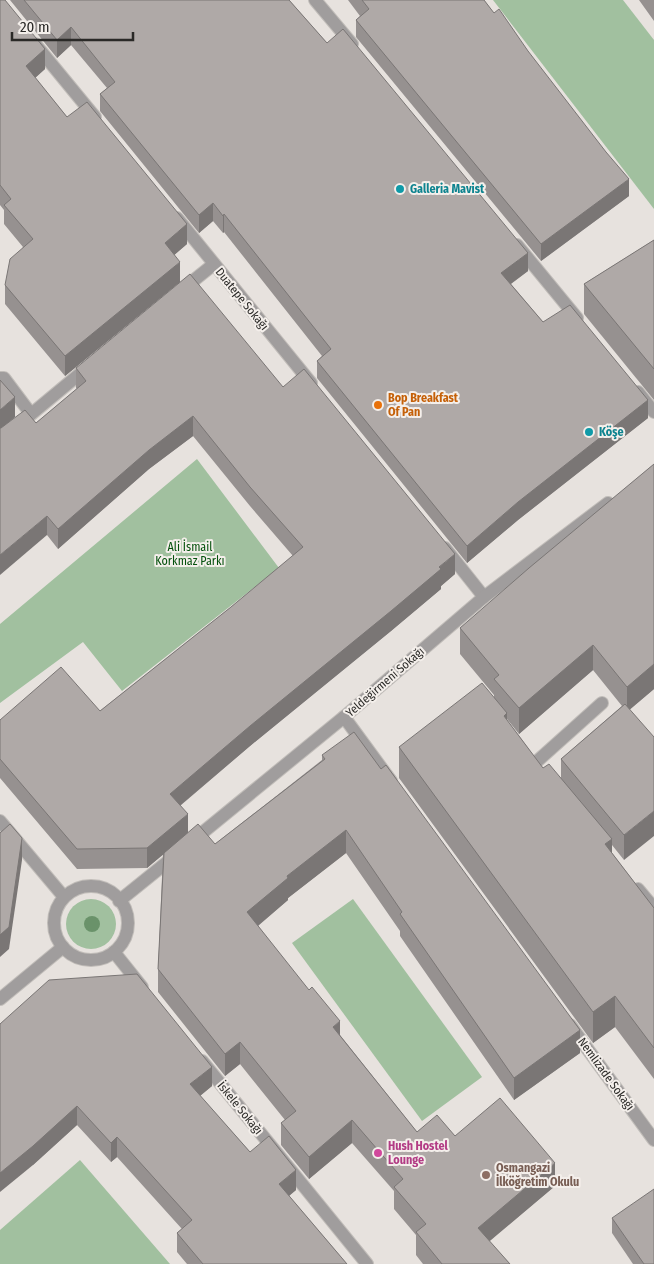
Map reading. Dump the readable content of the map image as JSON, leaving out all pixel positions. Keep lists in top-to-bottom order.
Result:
{
  "streets": {
    "street": [
      "Duatepe Sokağı",
      "Yeldeğirmeni Sokağı",
      "Nemlizade Sokağı",
      "İskele Sokağı"
    ]
  },
  "parks": ["Ali İsmail Korkmaz Parkı"],
  "places": [
    "Galleria Mavist",
    "Bop Breakfast Of Pan",
    "Köşe",
    "Hush Hostel Lounge",
    "Osmangazi İlköğretim Okulu"
  ],
  "scale_bar": "20 m"
}
